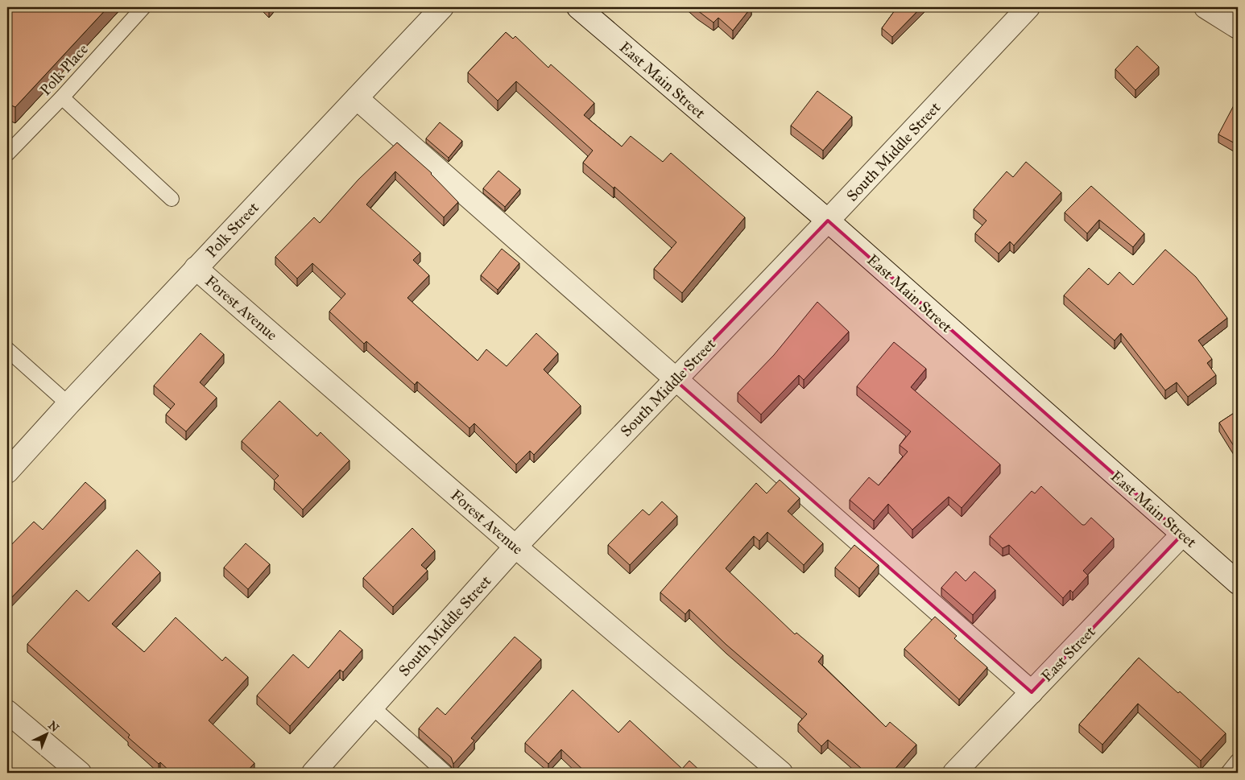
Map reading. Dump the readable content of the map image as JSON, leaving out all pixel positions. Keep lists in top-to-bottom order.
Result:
{
  "streets": {
    "street": [
      "East Main Street",
      "South Middle Street",
      "Polk Street",
      "Forest Avenue",
      "East Street"
    ],
    "lane": ["Polk Place"]
  },
  "crossings": [
    ["East Main Street", "South Middle Street"],
    ["East Main Street", "East Street"],
    ["South Middle Street", "Forest Avenue"],
    ["Polk Street", "Forest Avenue"]
  ],
  "north": "top right"
}
